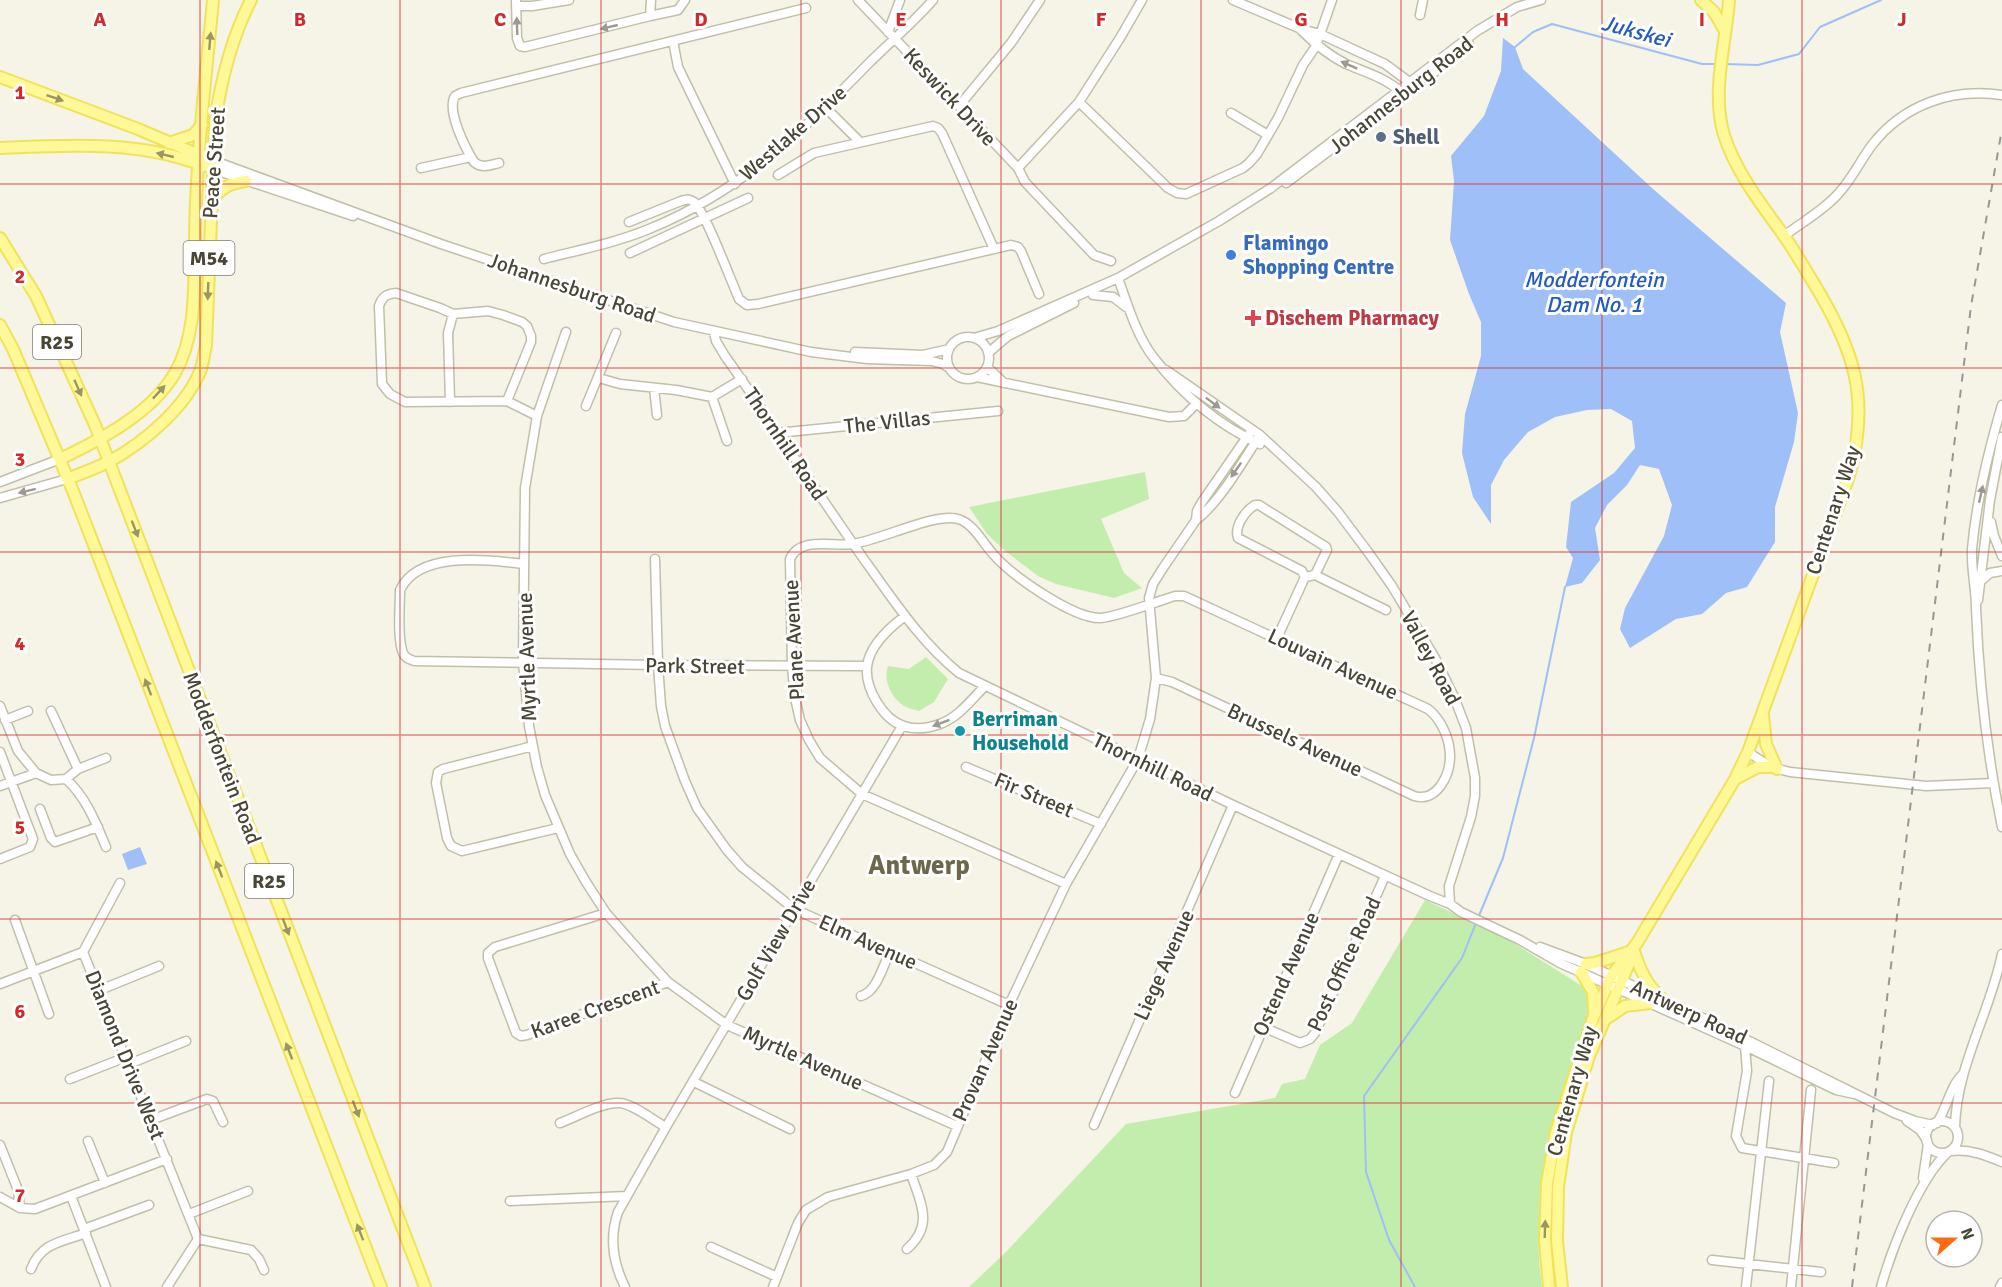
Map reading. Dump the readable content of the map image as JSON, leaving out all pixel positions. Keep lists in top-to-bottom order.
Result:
{
  "streets": {
    "main road": [
      "Peace Street",
      "M54",
      "R25",
      "Centenary Way",
      "Modderfontein Road"
    ],
    "street": [
      "Johannesburg Road",
      "Keswick Drive",
      "Westlake Drive",
      "The Villas",
      "Thornhill Road",
      "Plane Avenue",
      "Myrtle Avenue",
      "Valley Road",
      "Louvain Avenue",
      "Park Street",
      "Brussels Avenue",
      "Fir Street",
      "Golf View Drive",
      "Elm Avenue",
      "Post Office Road",
      "Liege Avenue",
      "Ostend Avenue",
      "Karee Crescent",
      "Antwerp Road",
      "Diamond Drive West",
      "Provan Avenue"
    ]
  },
  "crossings": [
    ["Johannesburg Road", "Peace Street"],
    ["Johannesburg Road", "Thornhill Road"],
    ["Keswick Drive", "Westlake Drive"],
    ["Peace Street", "M54"],
    ["Peace Street", "Modderfontein Road"],
    ["M54", "Modderfontein Road"],
    ["The Villas", "Thornhill Road"],
    ["Thornhill Road", "Plane Avenue"],
    ["Thornhill Road", "Valley Road"],
    ["Thornhill Road", "Louvain Avenue"],
    ["Thornhill Road", "Post Office Road"],
    ["Thornhill Road", "Liege Avenue"],
    ["Thornhill Road", "Ostend Avenue"],
    ["Thornhill Road", "Antwerp Road"],
    ["Thornhill Road", "Provan Avenue"],
    ["Centenary Way", "Antwerp Road"],
    ["Plane Avenue", "Louvain Avenue"],
    ["Plane Avenue", "Park Street"],
    ["Plane Avenue", "Golf View Drive"],
    ["Plane Avenue", "Provan Avenue"],
    ["Myrtle Avenue", "Park Street"],
    ["Myrtle Avenue", "Golf View Drive"],
    ["Myrtle Avenue", "Karee Crescent"],
    ["Myrtle Avenue", "Provan Avenue"],
    ["Louvain Avenue", "Brussels Avenue"],
    ["Louvain Avenue", "Provan Avenue"],
    ["Park Street", "Elm Avenue"],
    ["Brussels Avenue", "Provan Avenue"],
    ["Fir Street", "Provan Avenue"],
    ["Golf View Drive", "Elm Avenue"],
    ["Elm Avenue", "Provan Avenue"],
    ["Post Office Road", "Ostend Avenue"]
  ],
  "districts": ["Antwerp"],
  "water": ["Jukskei", "Modderfontein Dam No. 1"],
  "places": {
    "other": ["Shell", "Flamingo Shopping Centre", "Berriman Household"],
    "health": ["Dischem Pharmacy"]
  },
  "north": "right",
  "grid": {
    "columns": [
      "A",
      "B",
      "C",
      "D",
      "E",
      "F",
      "G",
      "H",
      "I",
      "J"
    ],
    "rows": [
      "1",
      "2",
      "3",
      "4",
      "5",
      "6",
      "7"
    ]
  }
}
